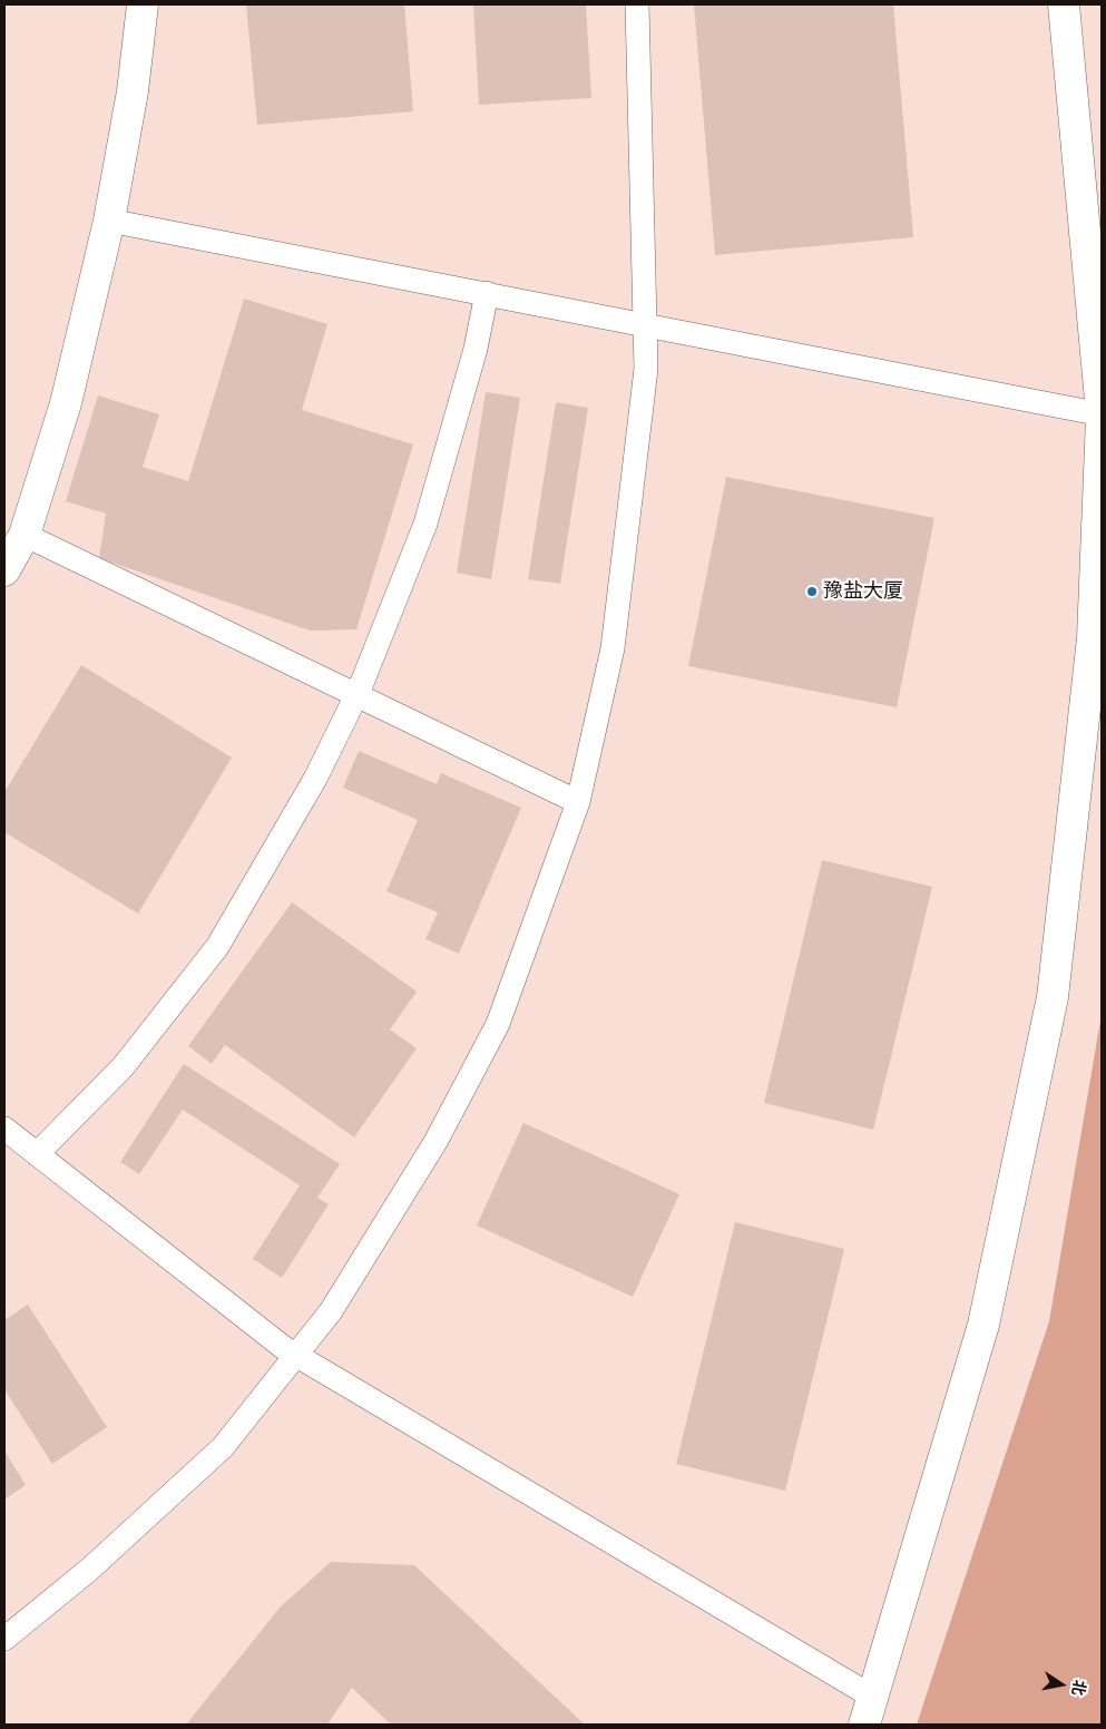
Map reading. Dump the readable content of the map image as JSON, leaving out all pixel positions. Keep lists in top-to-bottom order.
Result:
{
  "places": ["豫盐大厦"],
  "north": "right"
}
